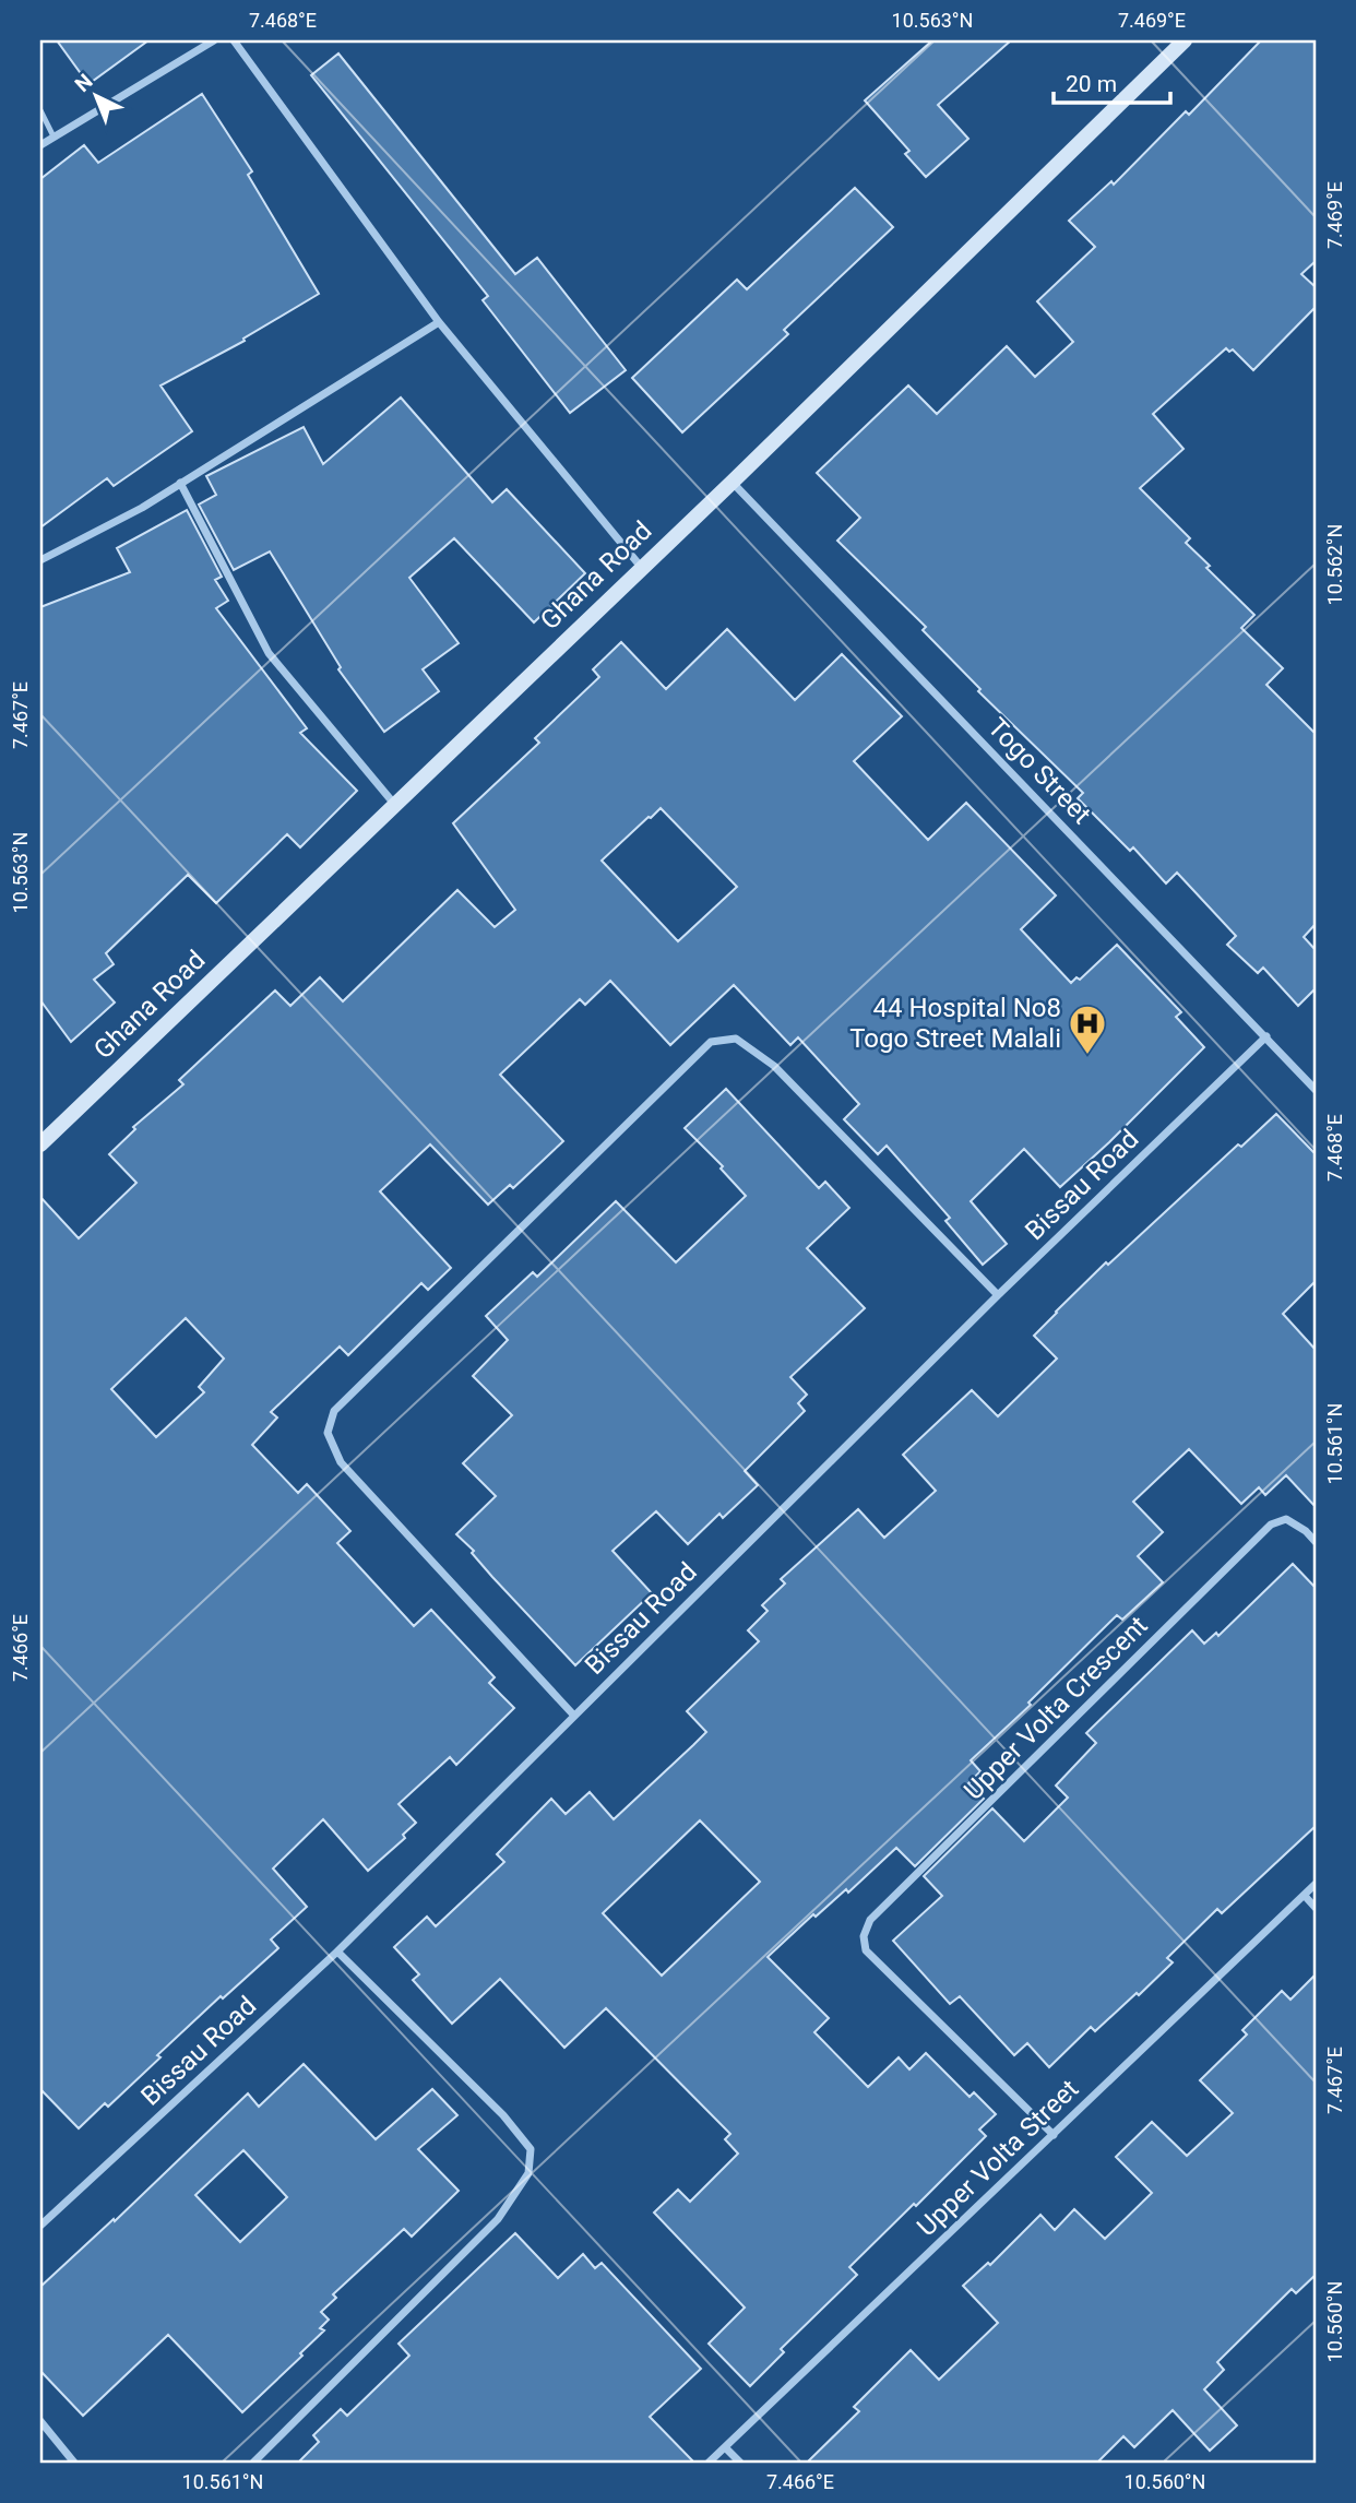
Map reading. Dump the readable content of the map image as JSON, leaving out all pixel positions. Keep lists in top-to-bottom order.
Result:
{
  "streets": {
    "street": [
      "Ghana Road",
      "Togo Street",
      "Bissau Road",
      "Upper Volta Crescent",
      "Upper Volta Street"
    ]
  },
  "crossings": [
    ["Ghana Road", "Togo Street"],
    ["Togo Street", "Bissau Road"],
    ["Upper Volta Crescent", "Upper Volta Street"]
  ],
  "places": {
    "hospital": ["44 Hospital No8 Togo Street Malali"]
  },
  "scale_bar": "20 m",
  "north": "top left",
  "coordinates": [
    "7.468°E",
    "10.563°N",
    "7.469°E",
    "10.562°N",
    "7.467°E",
    "10.561°N",
    "7.466°E",
    "10.560°N"
  ]
}
